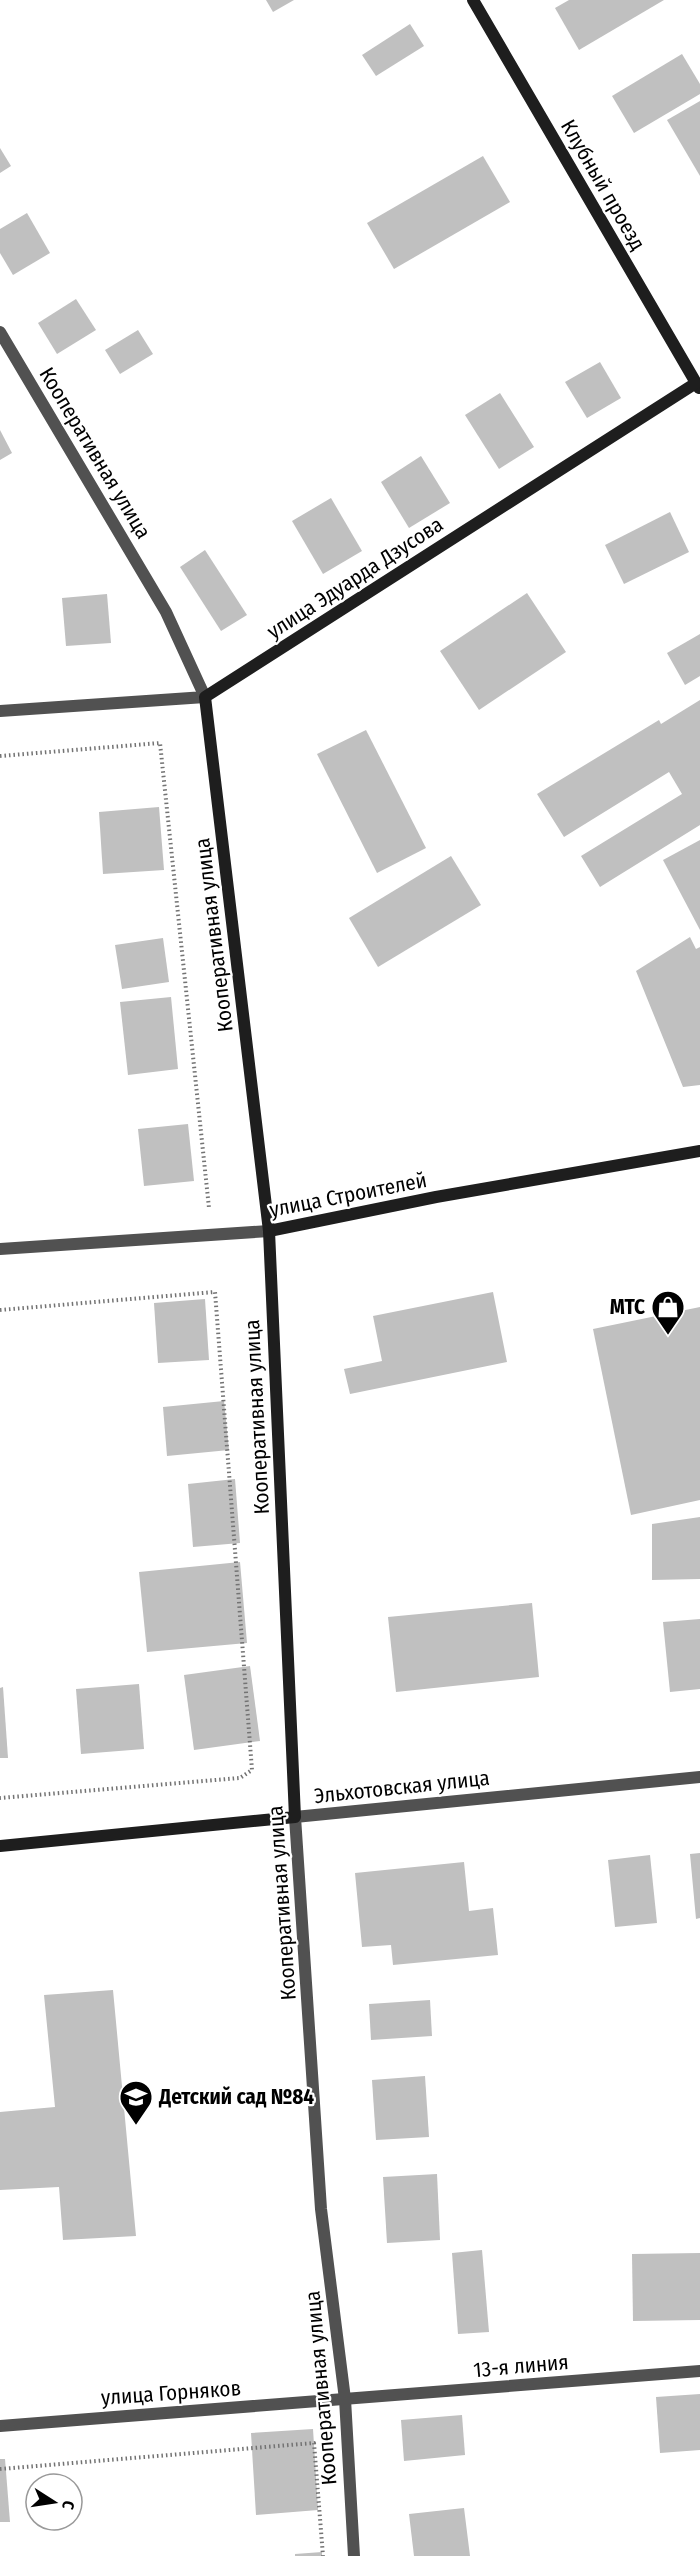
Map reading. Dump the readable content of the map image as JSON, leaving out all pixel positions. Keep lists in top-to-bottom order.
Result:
{
  "streets": {
    "street": [
      "Клубный проезд",
      "Кооперативная улица",
      "улица Эдуарда Дзусова",
      "улица Строителей",
      "Эльхотовская улица",
      "13-я линия",
      "улица Горняков"
    ]
  },
  "crossings": [
    ["Клубный проезд", "улица Эдуарда Дзусова"],
    ["Кооперативная улица", "улица Эдуарда Дзусова"],
    ["Кооперативная улица", "улица Строителей"],
    ["Кооперативная улица", "Эльхотовская улица"],
    ["Кооперативная улица", "13-я линия"],
    ["Кооперативная улица", "улица Горняков"],
    ["13-я линия", "улица Горняков"]
  ],
  "places": {
    "shop": ["МТС"],
    "school or university": ["Детский сад №84"]
  },
  "north": "right"
}
